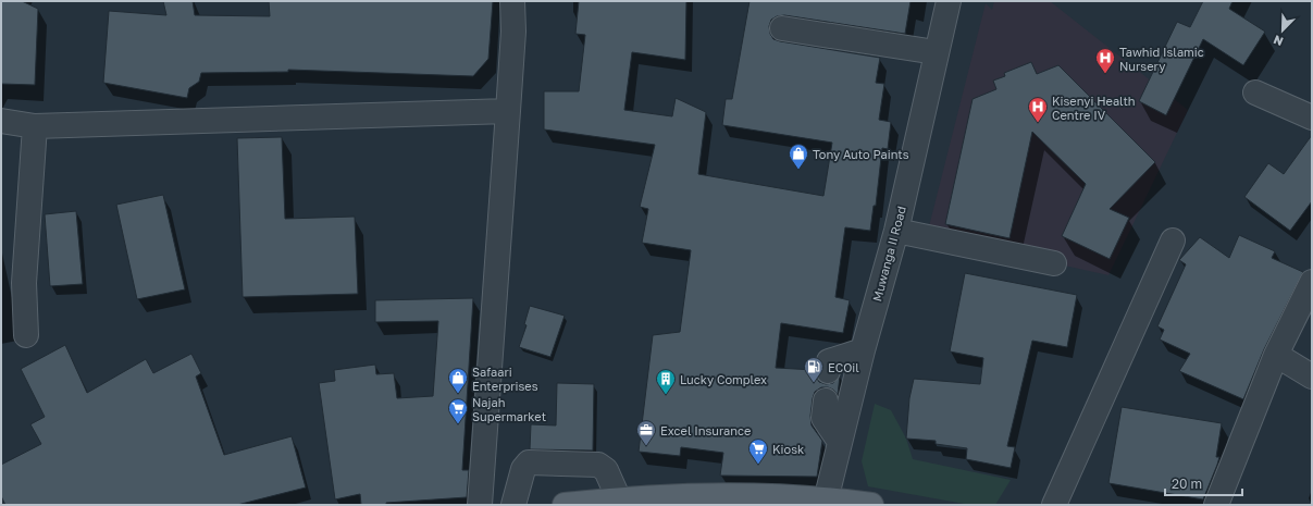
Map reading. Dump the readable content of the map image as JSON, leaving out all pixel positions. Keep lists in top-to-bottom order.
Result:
{
  "streets": {
    "street": ["Muwanga II Road"]
  },
  "places": {
    "hospital": ["Tawhid Islamic Nursery", "Kisenyi Health Centre IV"],
    "shop": ["Tony Auto Paints", "Safaari Enterprises"],
    "fuel station": ["ECOil"],
    "building": ["Lucky Complex"],
    "supermarket": ["Najah Supermarket", "Kiosk"],
    "office": ["Excel Insurance"]
  },
  "scale_bar": "20 m",
  "north": "bottom left"
}
